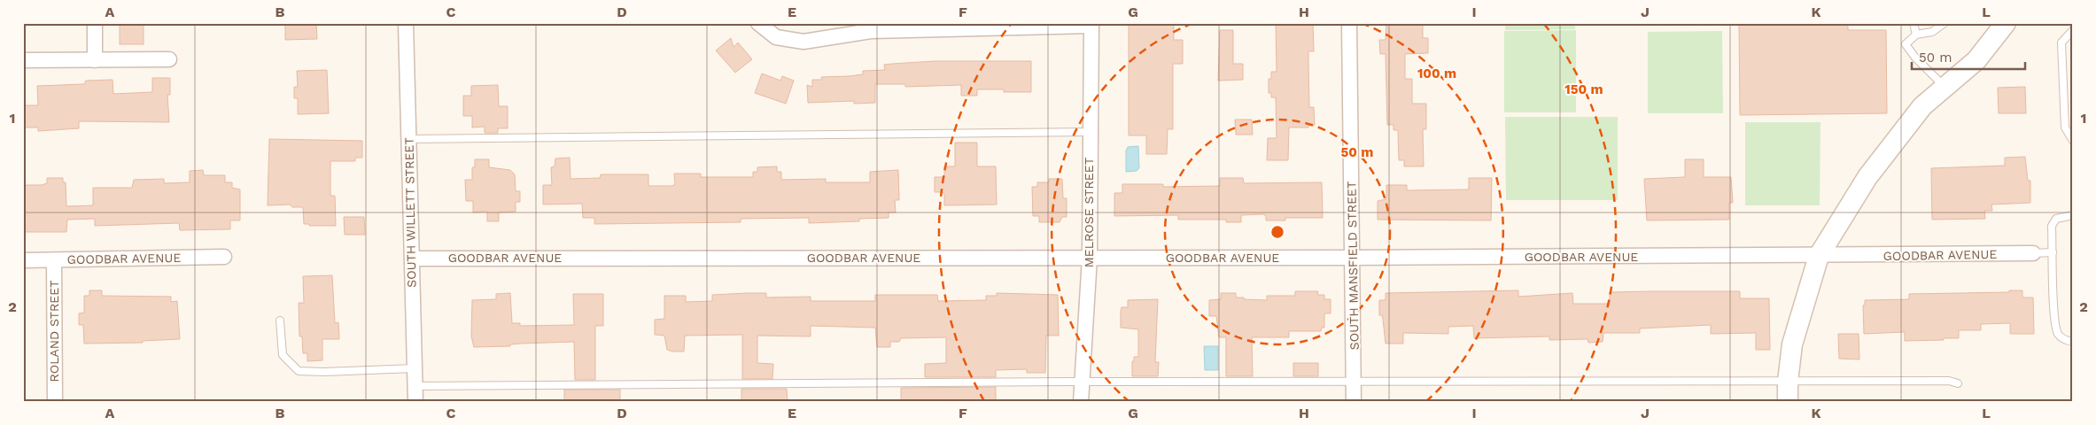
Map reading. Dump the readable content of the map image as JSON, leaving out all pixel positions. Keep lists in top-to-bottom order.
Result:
{
  "streets": {
    "street": [
      "SOUTH WILLETT STREET",
      "MELROSE STREET",
      "GOODBAR AVENUE",
      "SOUTH MANSFIELD STREET",
      "ROLAND STREET"
    ]
  },
  "crossings": [
    ["SOUTH WILLETT STREET", "GOODBAR AVENUE"],
    ["MELROSE STREET", "GOODBAR AVENUE"],
    ["GOODBAR AVENUE", "SOUTH MANSFIELD STREET"],
    ["GOODBAR AVENUE", "ROLAND STREET"]
  ],
  "scale_bar": "50 m",
  "grid": {
    "columns": [
      "A",
      "B",
      "C",
      "D",
      "E",
      "F",
      "G",
      "H",
      "I",
      "J",
      "K",
      "L"
    ],
    "rows": ["1", "2"]
  },
  "rings": ["100 m", "150 m", "50 m"]
}
